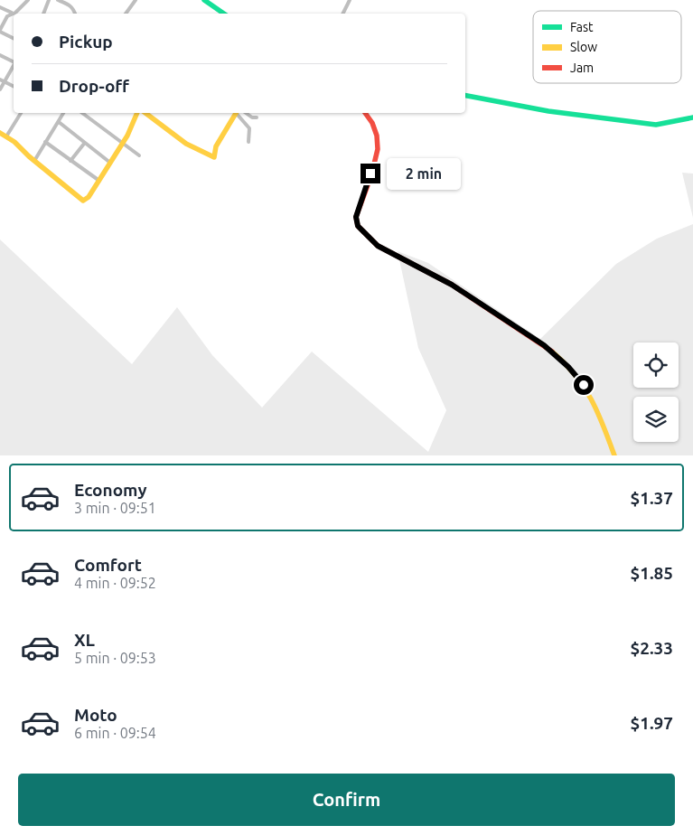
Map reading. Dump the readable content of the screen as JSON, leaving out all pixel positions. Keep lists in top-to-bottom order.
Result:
{
  "legend": ["Fast", "Slow", "Jam"],
  "page": {
    "banner": ["Pickup", "Drop-off"],
    "bubble": "2 min",
    "list": [
      {
        "name": "Economy",
        "note": "3 min · 09:51",
        "value": "$1.37"
      },
      {
        "name": "Comfort",
        "note": "4 min · 09:52",
        "value": "$1.85"
      },
      {
        "name": "XL",
        "note": "5 min · 09:53",
        "value": "$2.33"
      },
      {
        "name": "Moto",
        "note": "6 min · 09:54",
        "value": "$1.97"
      }
    ],
    "buttons": "Confirm"
  }
}
